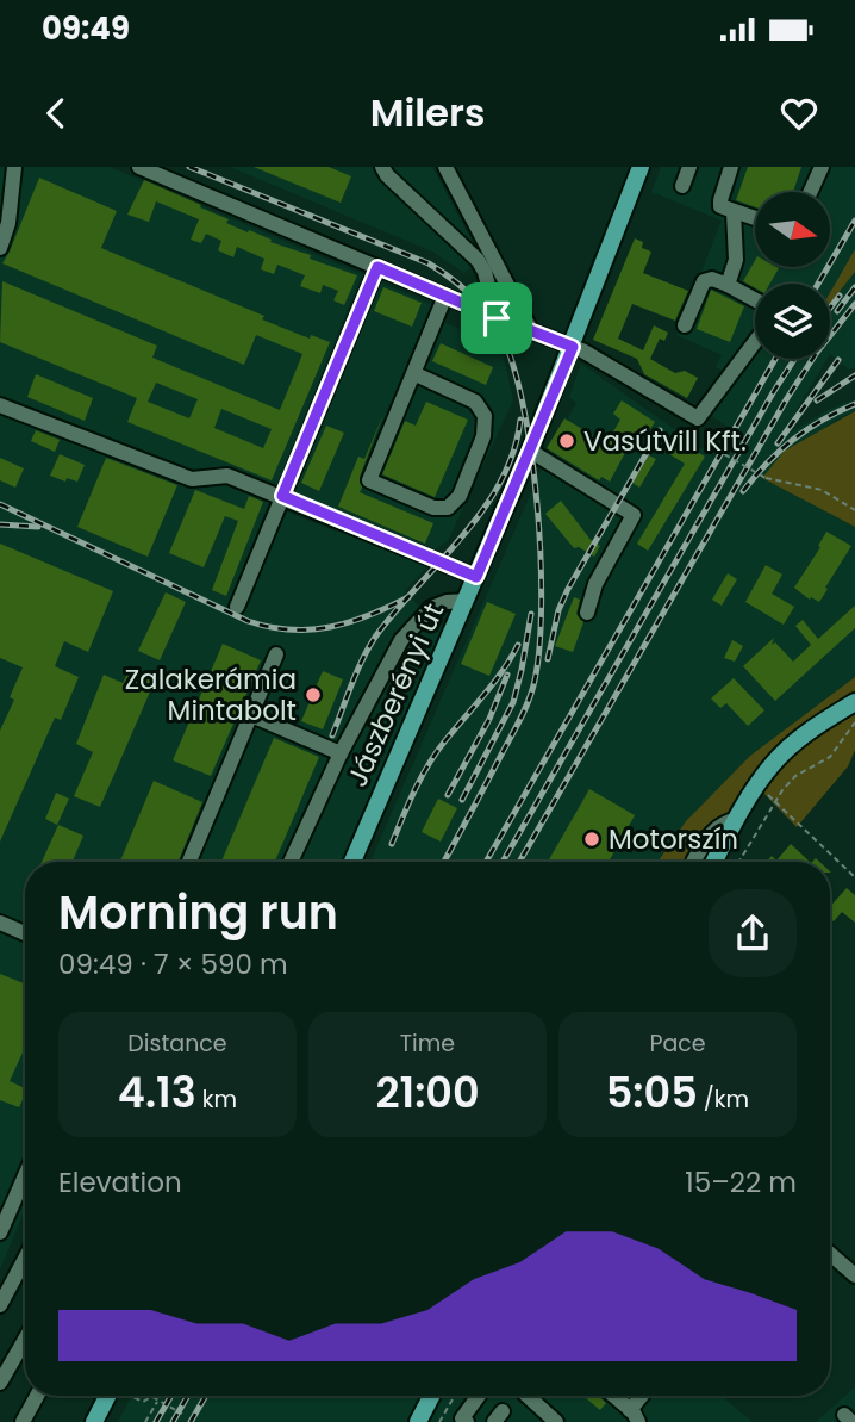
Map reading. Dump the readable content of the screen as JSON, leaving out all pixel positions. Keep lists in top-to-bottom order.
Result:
{
  "streets": {
    "main road": ["Jászberényi út"]
  },
  "places": ["Vasútvill Kft.", "Zalakerámia Mintabolt", "Motorszín"],
  "north": "right",
  "page": {
    "status": "09:49",
    "header": "Milers",
    "heading": ["Morning run", "09:49 · 7 × 590 m"],
    "stats": [
      ["Distance", "4.13 km"],
      ["Time", "21:00"],
      ["Pace", "5:05 /km"]
    ],
    "chart": ["Elevation", "15–22 m"]
  }
}
